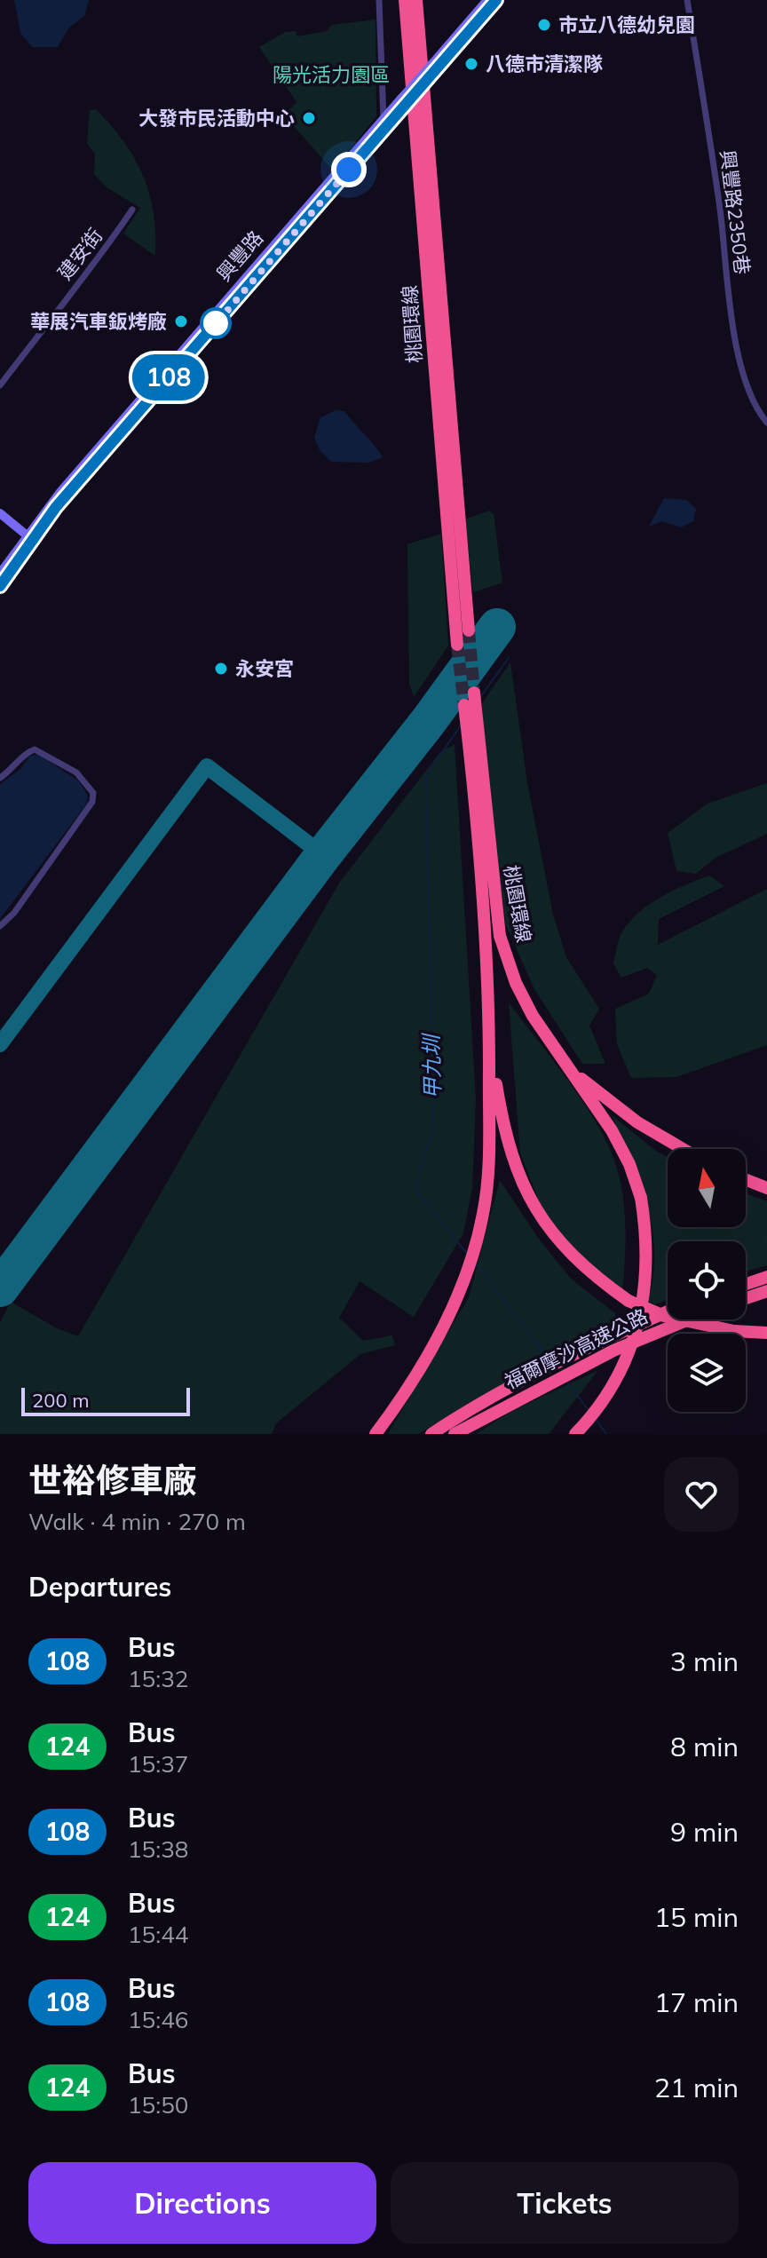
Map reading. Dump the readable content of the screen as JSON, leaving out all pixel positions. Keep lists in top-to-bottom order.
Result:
{
  "streets": {
    "highway": ["桃園環線", "福爾摩沙高速公路"],
    "main road": ["興豐路"],
    "street": ["興豐路2350巷", "建安街"]
  },
  "water": ["甲九圳"],
  "parks": ["陽光活力園區"],
  "places": [
    "市立八德幼兒園",
    "八德市清潔隊",
    "大發市民活動中心",
    "華展汽車鈑烤廠",
    "永安宮"
  ],
  "lines": ["bus line 108"],
  "scale_bar": "200 m",
  "north": "top",
  "page": {
    "on_map": "108",
    "scale": "200 m",
    "heading": [
      ["世裕修車廠", "Walk · 4 min · 270 m"],
      "Departures"
    ],
    "list": [
      {
        "mark": "108",
        "name": "Bus",
        "note": "15:32",
        "value": "3 min"
      },
      {
        "mark": "124",
        "name": "Bus",
        "note": "15:37",
        "value": "8 min"
      },
      {
        "mark": "108",
        "name": "Bus",
        "note": "15:38",
        "value": "9 min"
      },
      {
        "mark": "124",
        "name": "Bus",
        "note": "15:44",
        "value": "15 min"
      },
      {
        "mark": "108",
        "name": "Bus",
        "note": "15:46",
        "value": "17 min"
      },
      {
        "mark": "124",
        "name": "Bus",
        "note": "15:50",
        "value": "21 min"
      }
    ],
    "buttons": ["Directions", "Tickets"]
  }
}
